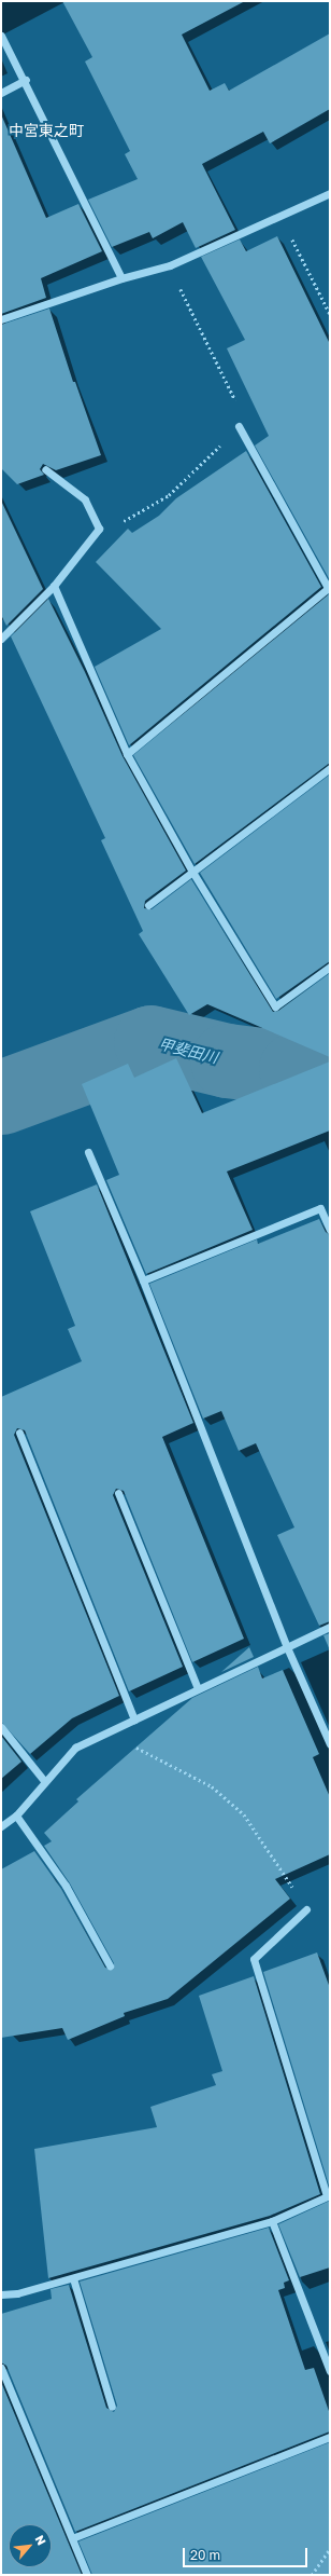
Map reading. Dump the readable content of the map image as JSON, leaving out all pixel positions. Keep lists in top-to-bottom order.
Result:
{
  "districts": ["中宮東之町"],
  "water": ["甲斐田川"],
  "scale_bar": "20 m",
  "north": "top right"
}
